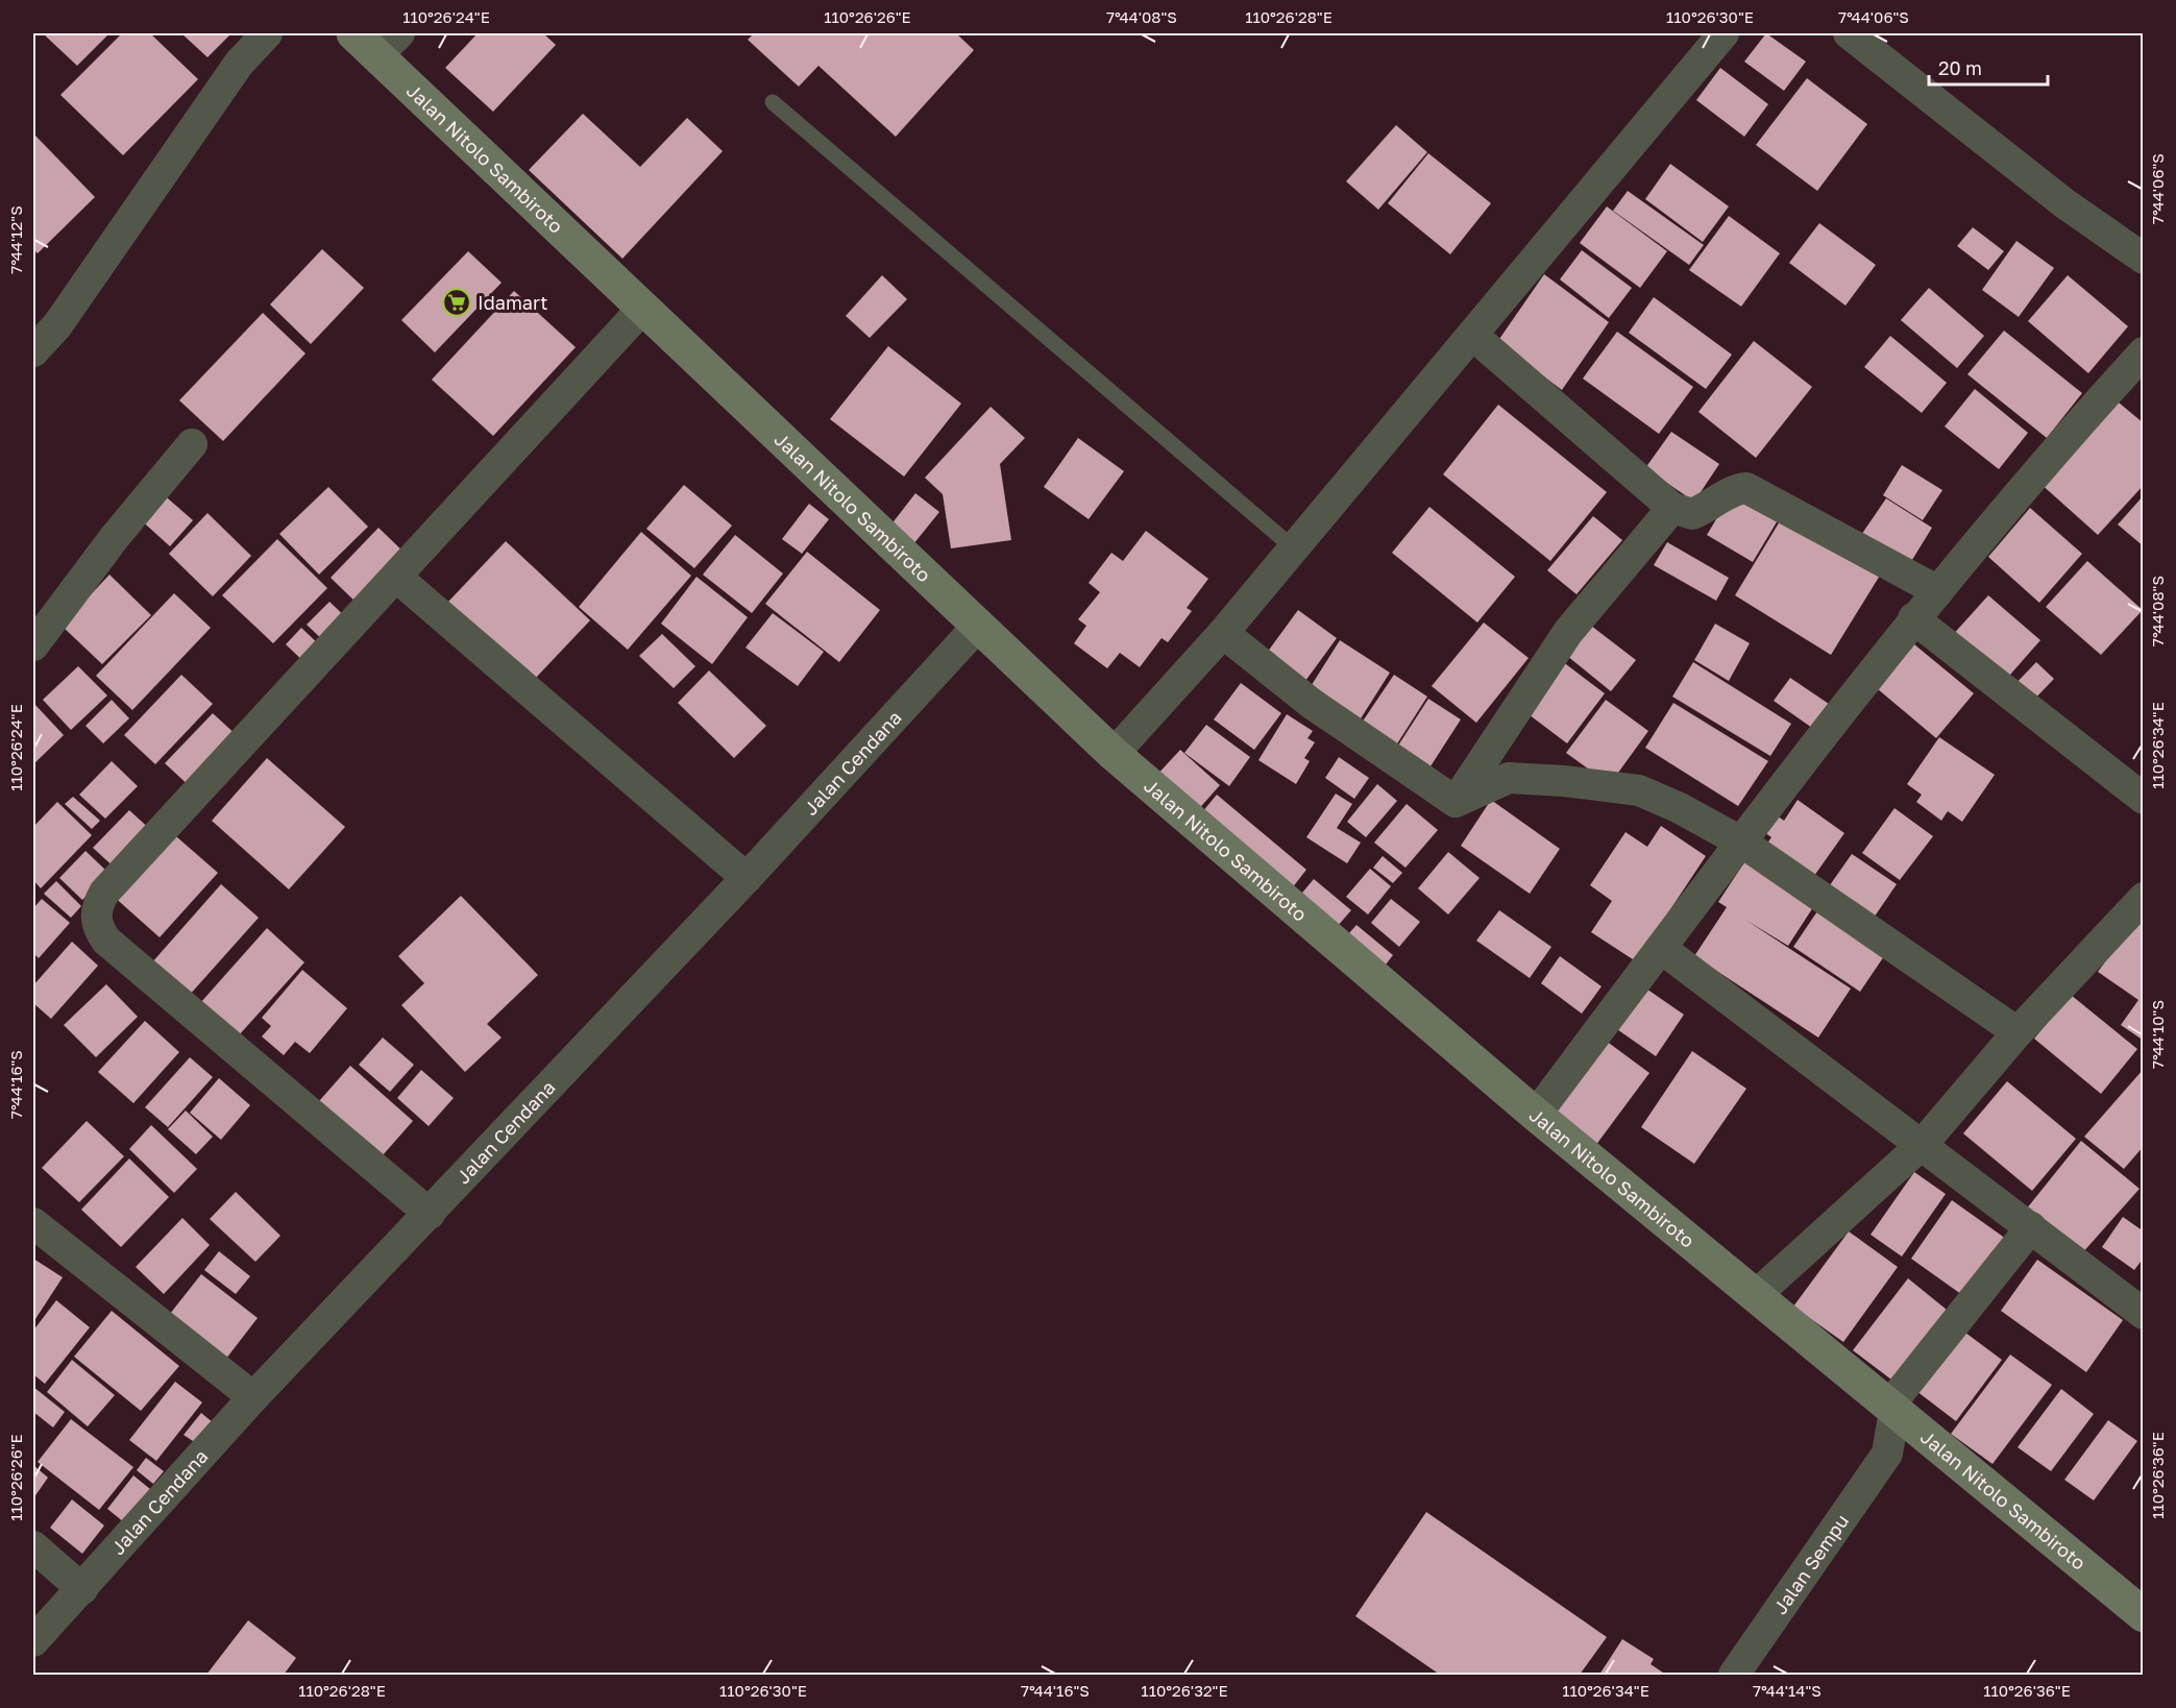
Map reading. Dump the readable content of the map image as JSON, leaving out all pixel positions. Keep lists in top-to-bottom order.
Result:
{
  "streets": {
    "street": ["Jalan Nitolo Sambiroto", "Jalan Cendana", "Jalan Sempu"]
  },
  "crossings": [
    ["Jalan Nitolo Sambiroto", "Jalan Cendana"],
    ["Jalan Nitolo Sambiroto", "Jalan Sempu"]
  ],
  "places": {
    "supermarket": ["Idamart"]
  },
  "scale_bar": "20 m",
  "coordinates": [
    "110°26'24\"E",
    "110°26'26\"E",
    "7°44'08\"S",
    "110°26'28\"E",
    "110°26'30\"E",
    "7°44'06\"S",
    "7°44'12\"S",
    "110°26'34\"E",
    "7°44'10\"S",
    "7°44'16\"S",
    "110°26'36\"E",
    "110°26'32\"E",
    "7°44'14\"S"
  ]
}
